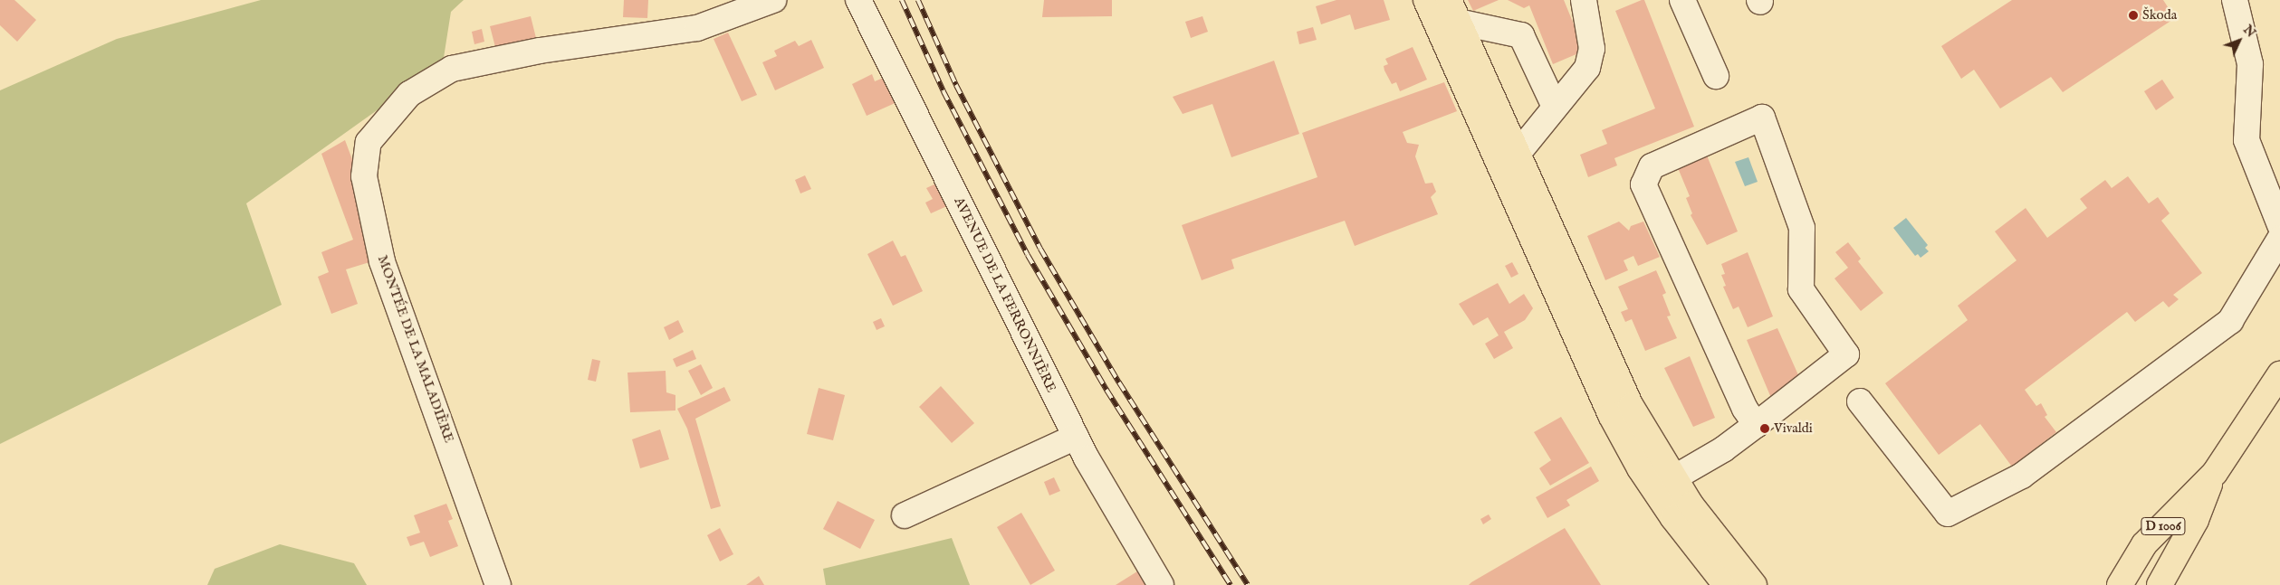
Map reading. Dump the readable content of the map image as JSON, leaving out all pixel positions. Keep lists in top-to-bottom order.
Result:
{
  "streets": {
    "main road": ["D 1006"],
    "street": ["AVENUE DE LA FERRONNIÈRE", "MONTÉE DE LA MALADIÈRE"]
  },
  "places": ["Škoda", "Vivaldi"],
  "north": "top right"
}
